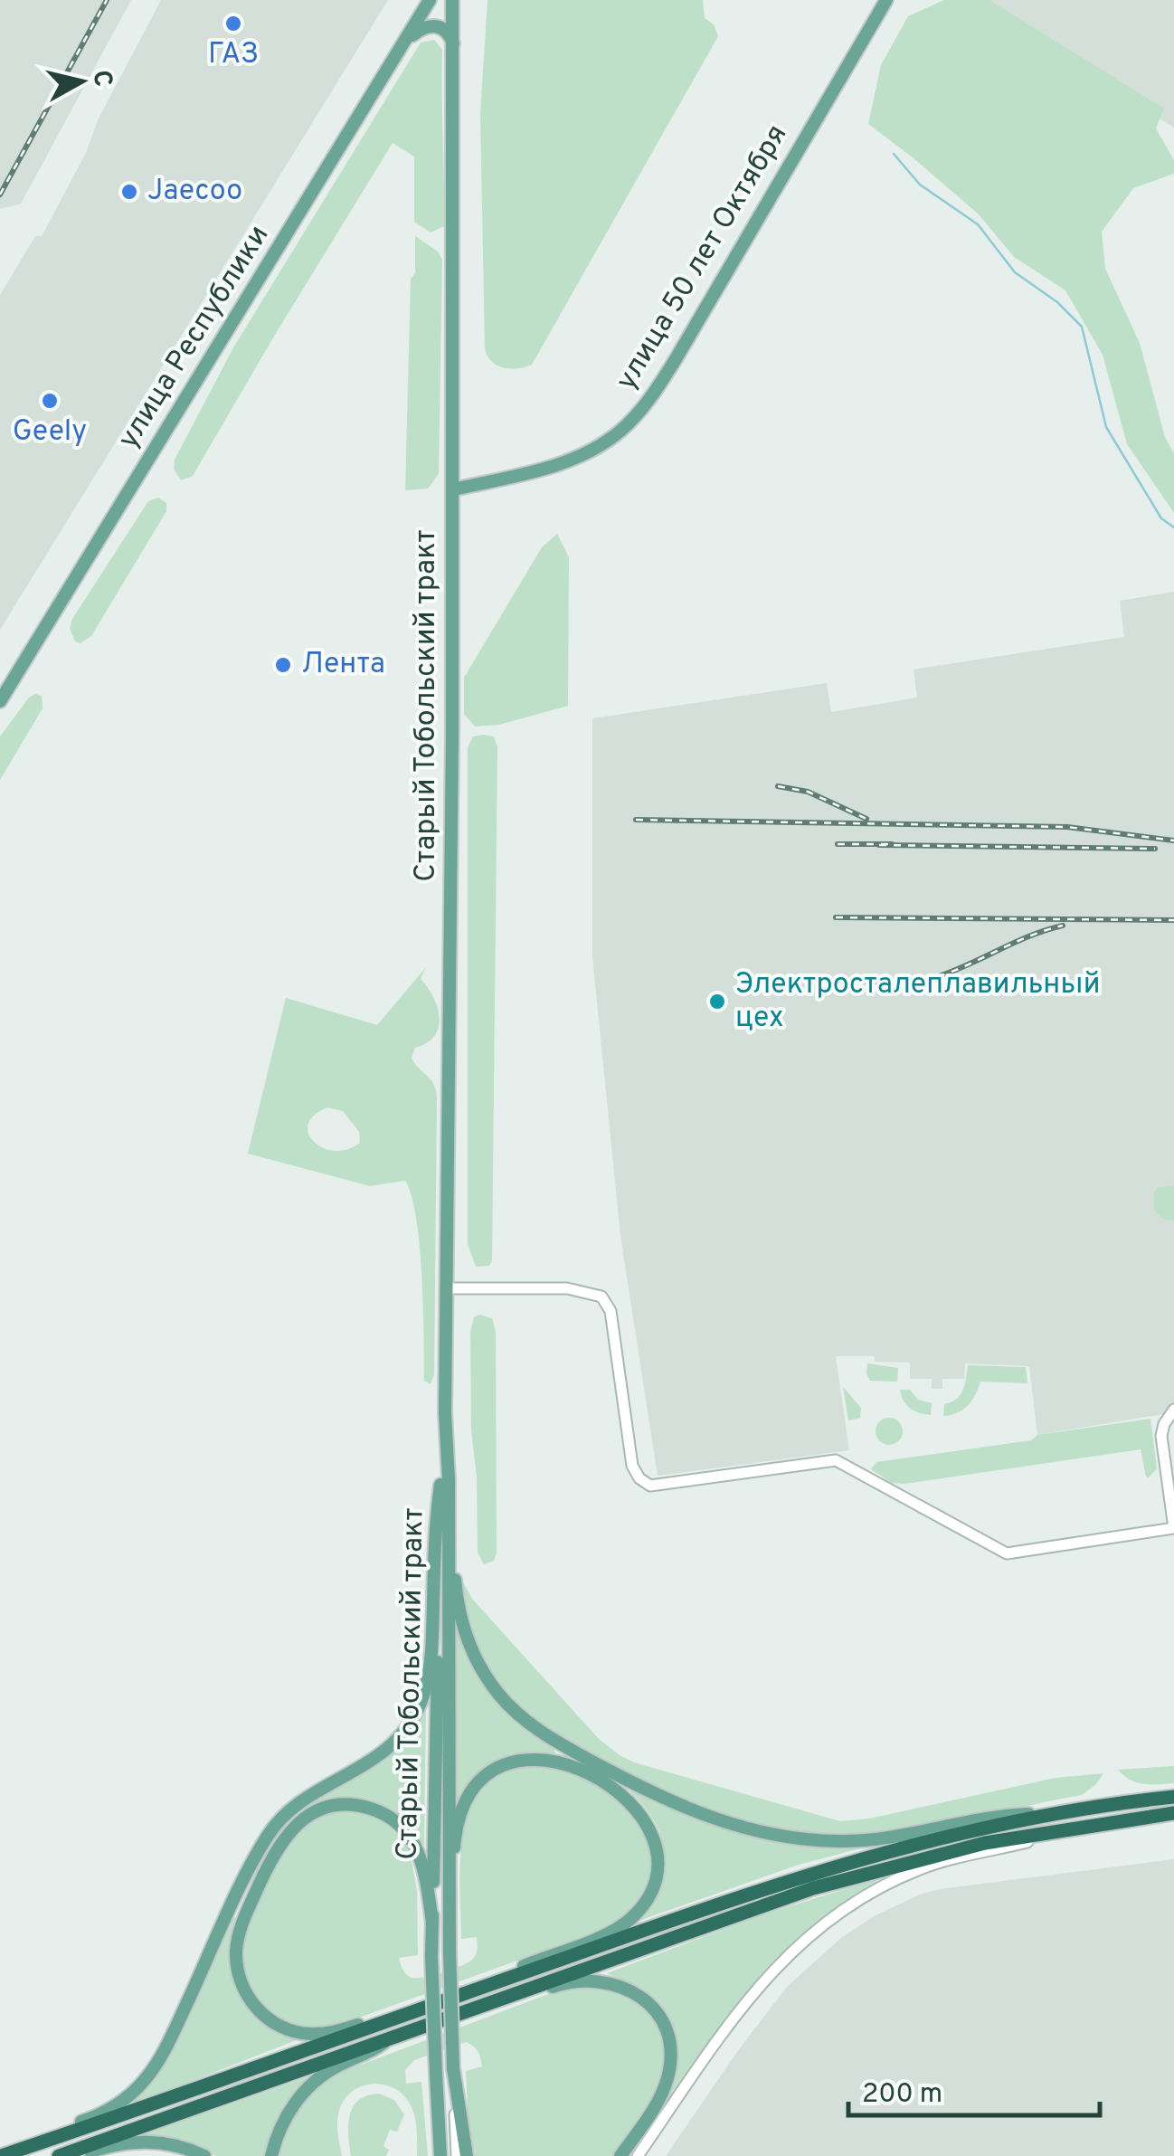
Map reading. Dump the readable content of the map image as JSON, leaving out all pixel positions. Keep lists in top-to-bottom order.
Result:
{
  "streets": {
    "main road": ["улица 50 лет Октября", "улица Республики", "Старый Тобольский тракт"]
  },
  "crossings": [
    ["улица 50 лет Октября", "Старый Тобольский тракт"]
  ],
  "places": [
    "ГАЗ",
    "Jaecoo",
    "Geely",
    "Лента",
    "Электросталеплавильный цех"
  ],
  "scale_bar": "200 m",
  "north": "right"
}
